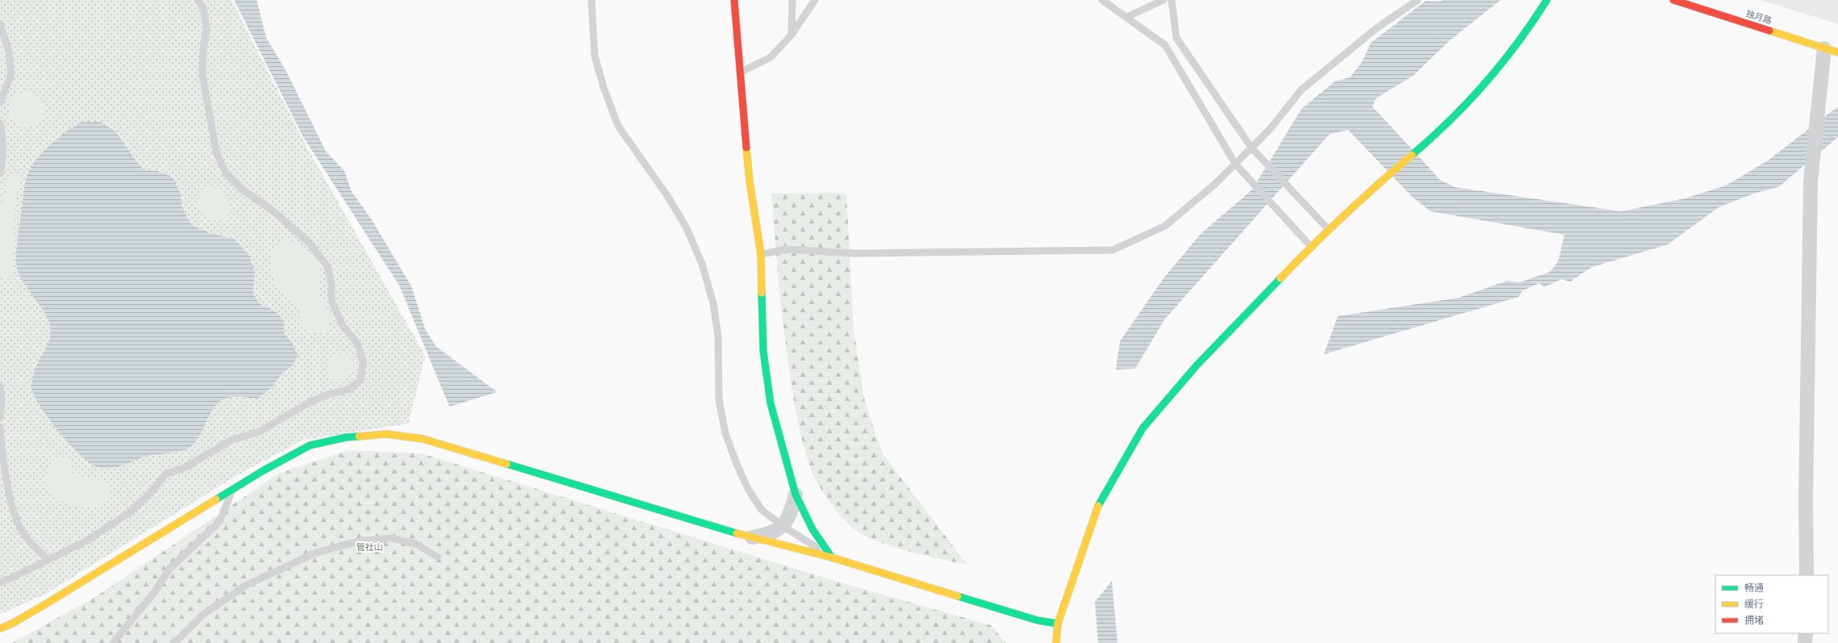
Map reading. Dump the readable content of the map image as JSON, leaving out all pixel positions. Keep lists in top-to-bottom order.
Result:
{
  "streets": {
    "street": ["独月路"]
  },
  "parks": ["管社山"],
  "legend": ["畅通", "缓行", "拥堵"]
}
